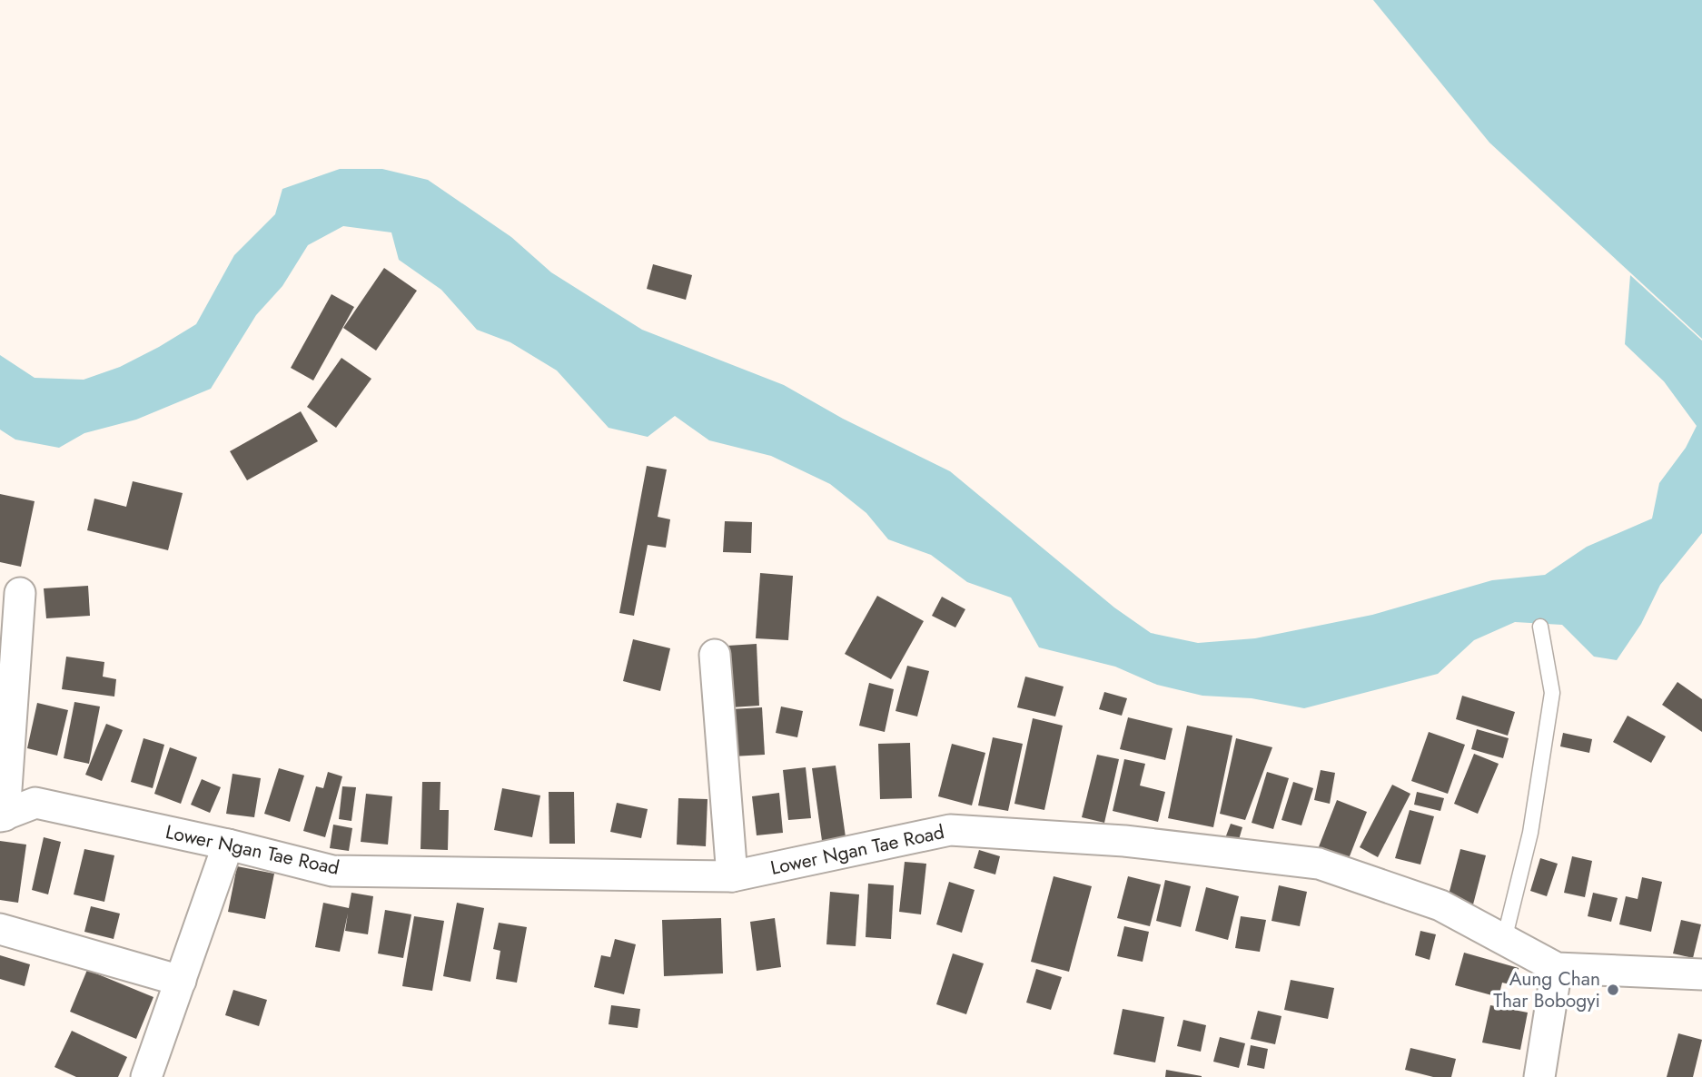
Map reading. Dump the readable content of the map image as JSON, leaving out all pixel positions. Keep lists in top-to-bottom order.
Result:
{
  "streets": {
    "street": ["Lower Ngan Tae Road"]
  },
  "places": ["Aung Chan Thar Bobogyi"]
}
